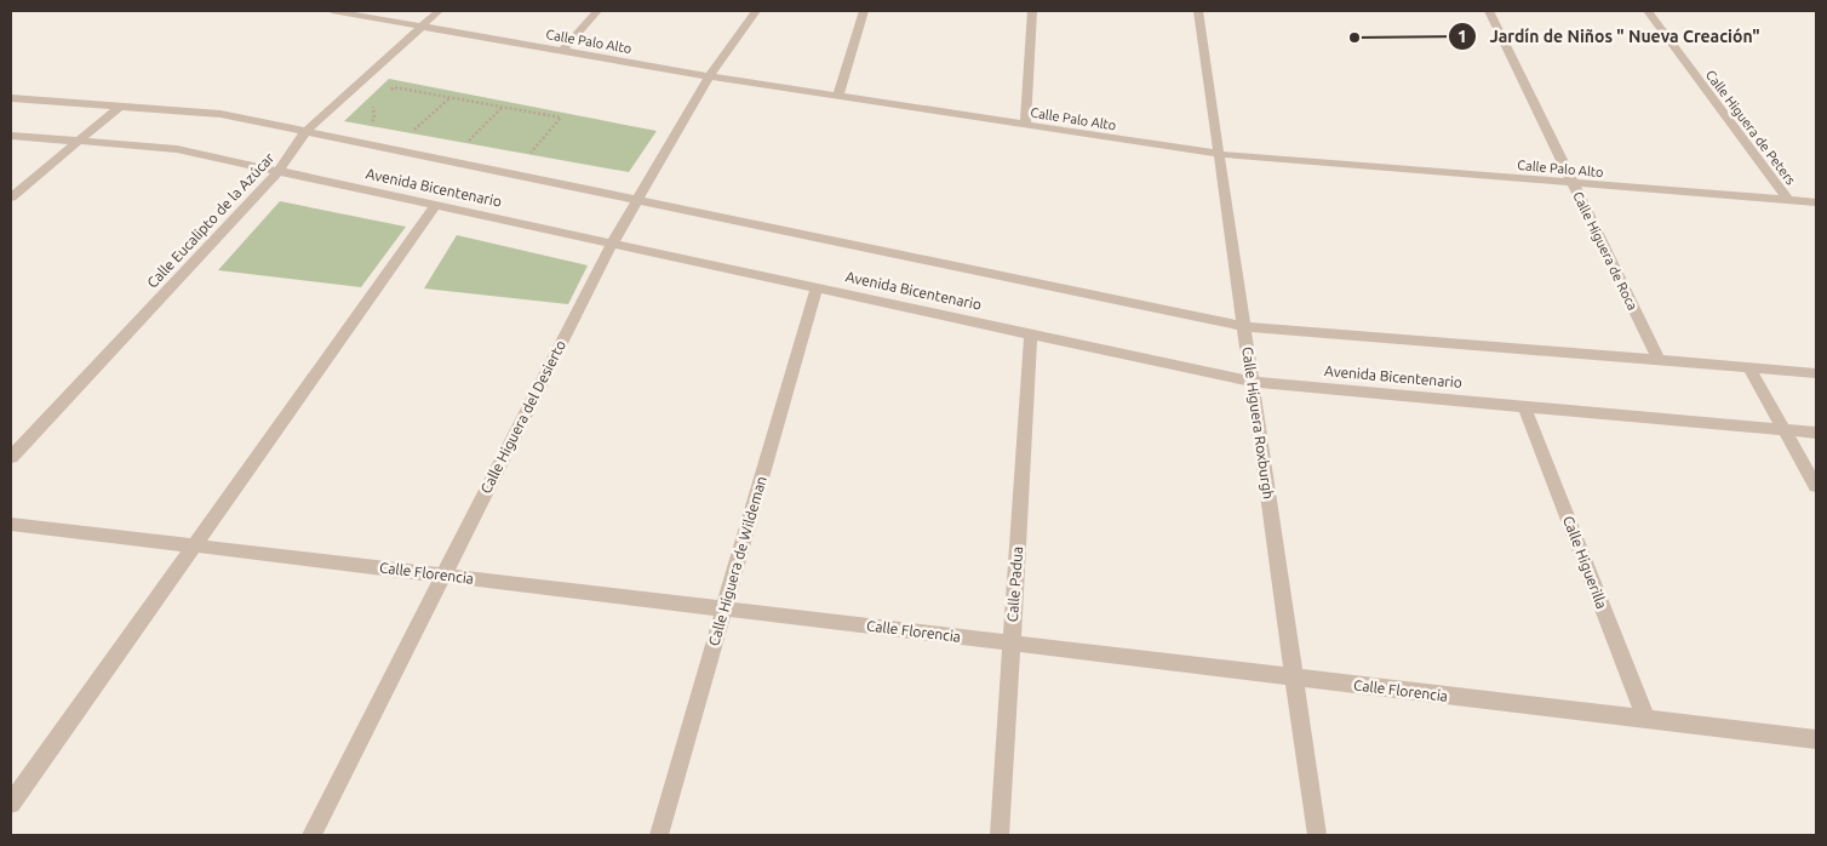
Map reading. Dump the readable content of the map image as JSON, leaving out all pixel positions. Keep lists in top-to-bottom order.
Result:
{
  "streets": {
    "street": [
      "Calle Palo Alto",
      "Calle Higuera de Peters",
      "Avenida Bicentenario",
      "Calle Eucalipto de la Azúcar",
      "Calle Higuera de Roca",
      "Calle Higuera del Desierto",
      "Calle Higuera Roxburgh",
      "Calle Higuera de Wildeman",
      "Calle Higuerilla",
      "Calle Florencia",
      "Calle Padua"
    ]
  },
  "crossings": [
    ["Calle Palo Alto", "Calle Higuera de Peters"],
    ["Calle Palo Alto", "Calle Eucalipto de la Azúcar"],
    ["Calle Palo Alto", "Calle Higuera de Roca"],
    ["Calle Palo Alto", "Calle Higuera del Desierto"],
    ["Calle Palo Alto", "Calle Higuera Roxburgh"],
    ["Avenida Bicentenario", "Calle Eucalipto de la Azúcar"],
    ["Avenida Bicentenario", "Calle Higuera de Roca"],
    ["Avenida Bicentenario", "Calle Higuera del Desierto"],
    ["Avenida Bicentenario", "Calle Higuera Roxburgh"],
    ["Avenida Bicentenario", "Calle Higuera de Wildeman"],
    ["Avenida Bicentenario", "Calle Higuerilla"],
    ["Avenida Bicentenario", "Calle Padua"],
    ["Calle Higuera del Desierto", "Calle Florencia"],
    ["Calle Higuera Roxburgh", "Calle Florencia"],
    ["Calle Higuera de Wildeman", "Calle Florencia"],
    ["Calle Higuerilla", "Calle Florencia"],
    ["Calle Florencia", "Calle Padua"]
  ],
  "places": ["Jardín de Niños \" Nueva Creación\""]
}
